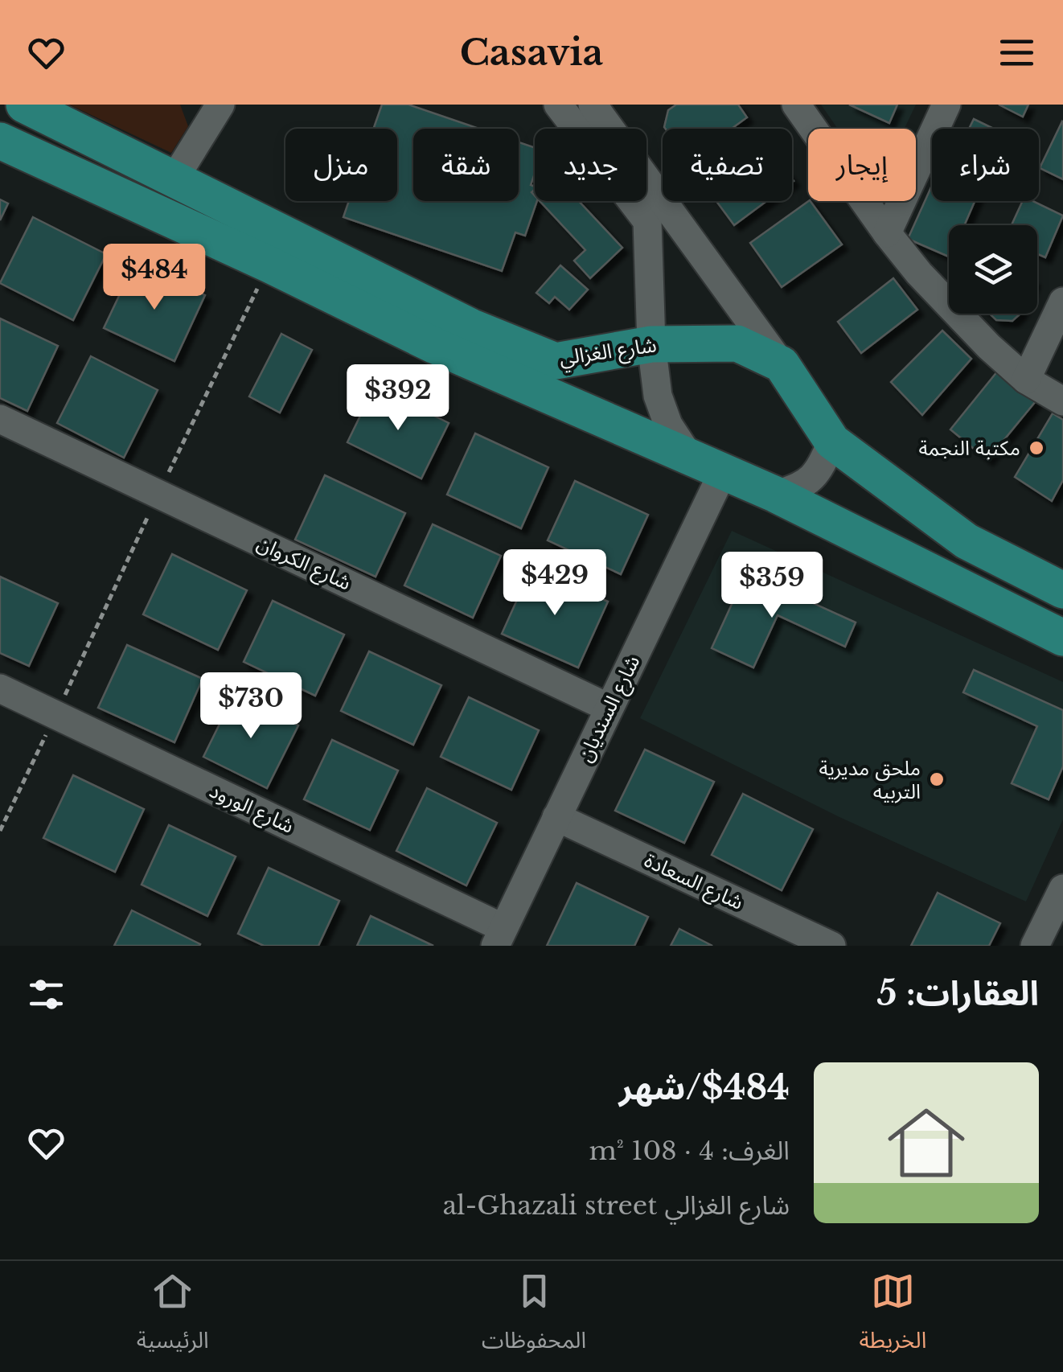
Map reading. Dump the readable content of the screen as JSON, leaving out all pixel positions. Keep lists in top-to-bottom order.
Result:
{
  "streets": {
    "main road": ["شارع الغزالي"],
    "street": [
      "شارع الكروان",
      "شارع السنديان",
      "شارع الورود",
      "شارع السعادة"
    ]
  },
  "crossings": [
    ["شارع الكروان", "شارع السنديان"],
    ["شارع السنديان", "شارع الورود"],
    ["شارع السنديان", "شارع السعادة"]
  ],
  "places": ["مكتبة النجمة", "ملحق مديرية التربيه"],
  "page": {
    "header": "Casavia",
    "chip": [
      "شراء",
      "إيجار",
      "تصفية",
      "جديد",
      "شقة",
      "منزل"
    ],
    "price": [
      "$484",
      "$392",
      "$429",
      "$359",
      "$730"
    ],
    "heading": "العقارات: 5",
    "list": [
      {
        "name": "$484/شهر",
        "note": "الغرف: 4 · 108 m² · شارع الغزالي al-Ghazali street"
      }
    ],
    "tabs": ["الخريطة", "المحفوظات", "الرئيسية"]
  }
}
